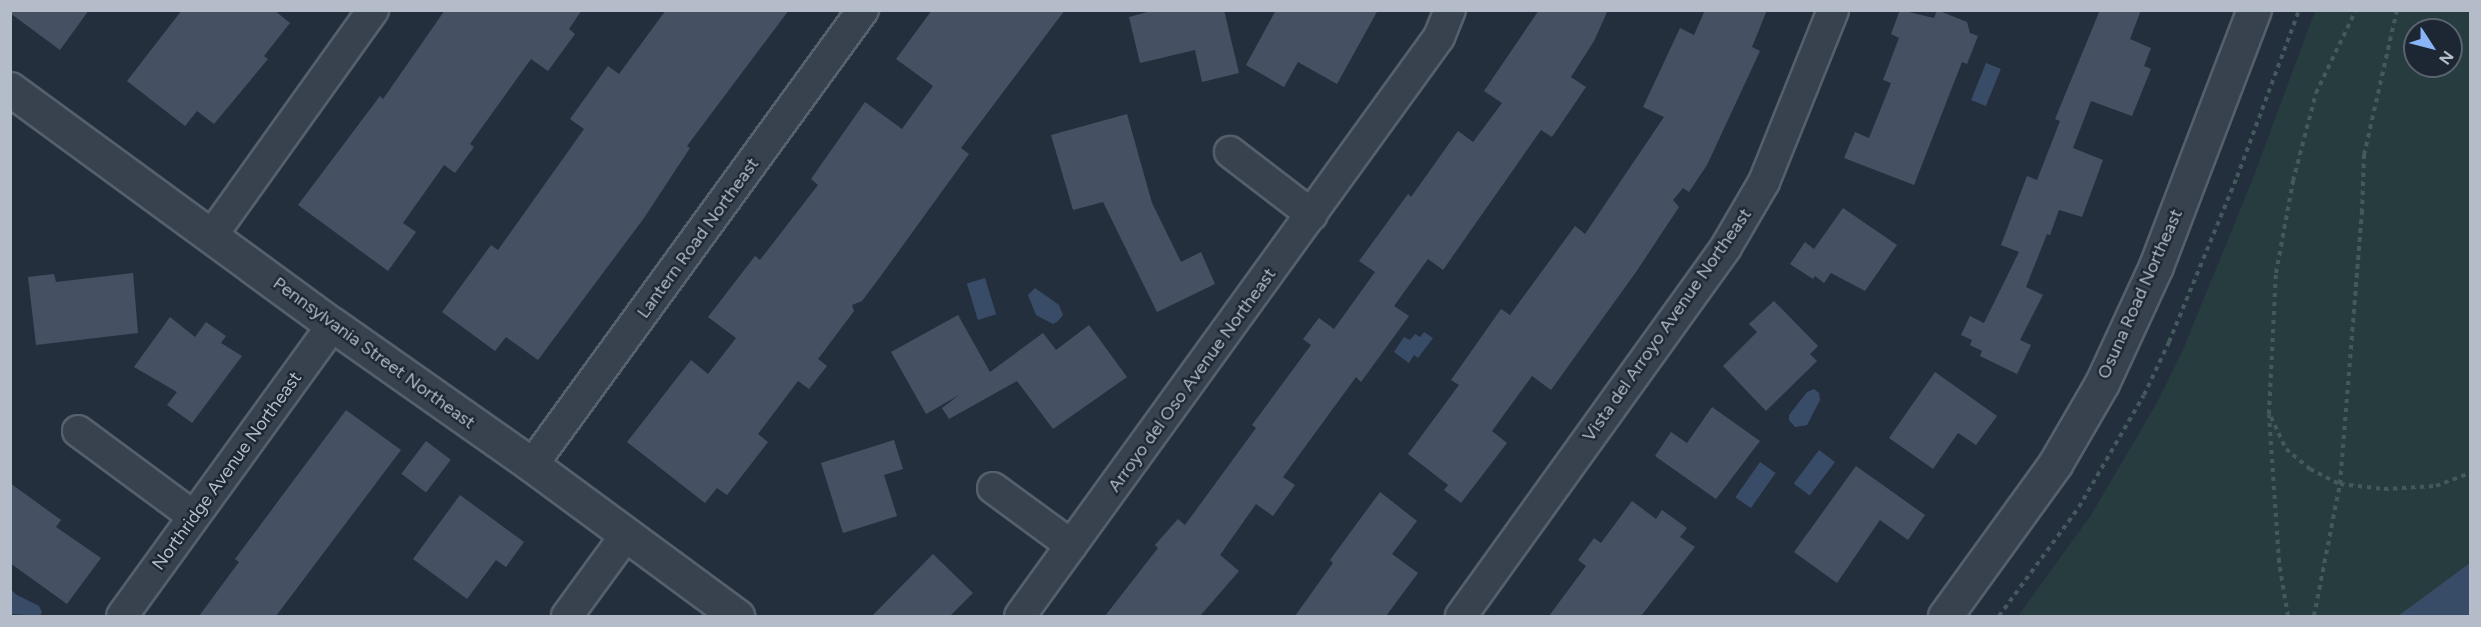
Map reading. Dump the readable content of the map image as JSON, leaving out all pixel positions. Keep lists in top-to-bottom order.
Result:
{
  "streets": {
    "street": [
      "Lantern Road Northeast",
      "Osuna Road Northeast",
      "Vista del Arroyo Avenue Northeast",
      "Pennsylvania Street Northeast",
      "Arroyo del Oso Avenue Northeast",
      "Northridge Avenue Northeast"
    ]
  },
  "crossings": [
    ["Lantern Road Northeast", "Pennsylvania Street Northeast"],
    ["Pennsylvania Street Northeast", "Northridge Avenue Northeast"]
  ],
  "north": "bottom right"
}
